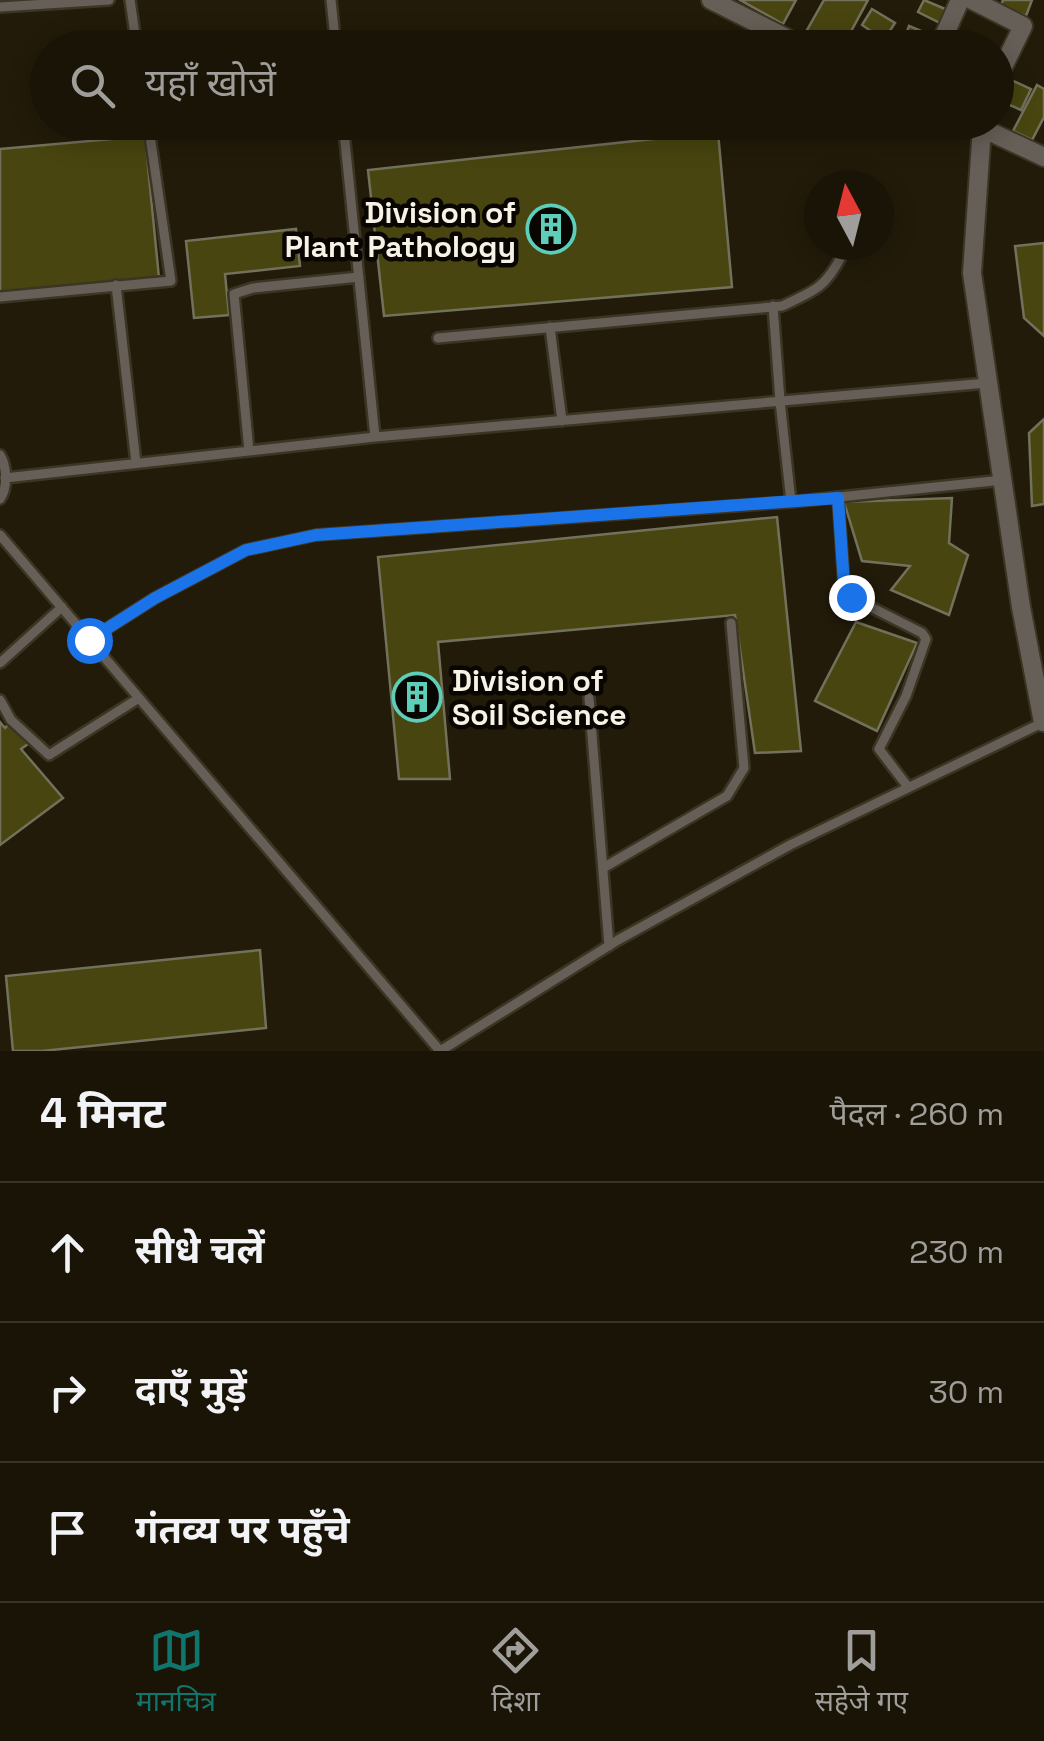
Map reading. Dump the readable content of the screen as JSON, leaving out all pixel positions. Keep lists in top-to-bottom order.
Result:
{
  "places": {
    "building": ["Division of Plant Pathology", "Division of Soil Science"]
  },
  "north": "top",
  "page": {
    "search": "यहाँ खोजें",
    "heading": ["4 मिनट", "पैदल · 260 m"],
    "list": [
      ["सीधे चलें", "230 m"],
      ["दाएँ मुड़ें", "30 m"],
      "गंतव्य पर पहुँचे"
    ],
    "nav": ["मानचित्र", "दिशा", "सहेजे गए"]
  }
}
